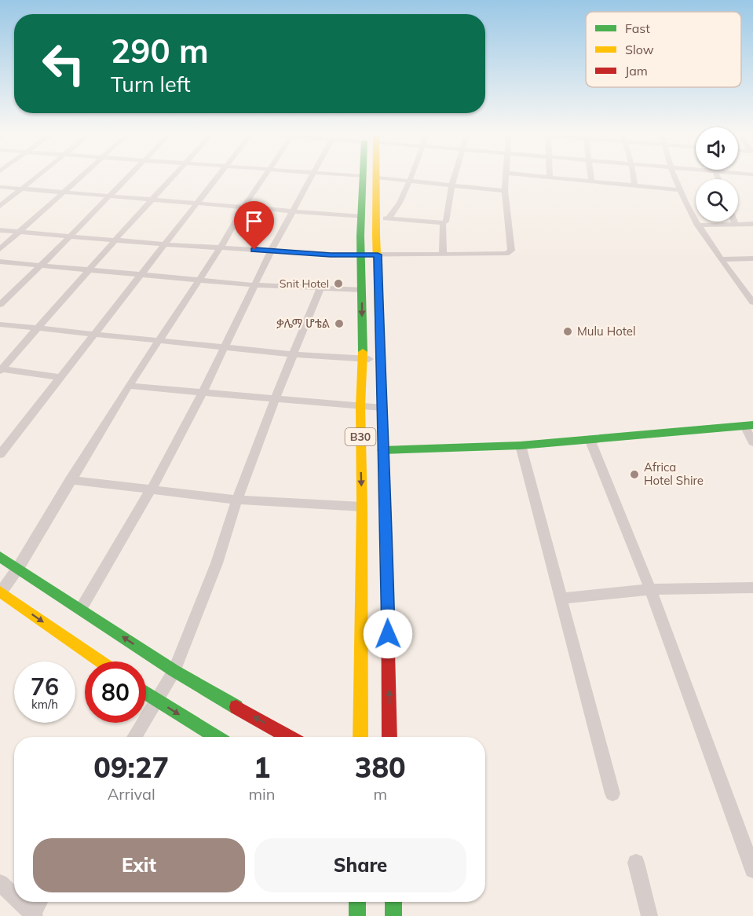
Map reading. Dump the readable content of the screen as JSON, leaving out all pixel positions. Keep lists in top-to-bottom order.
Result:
{
  "streets": {
    "main road": ["B30"]
  },
  "places": [
    "Snit Hotel",
    "ቃሌማ ሆቴል",
    "Mulu Hotel",
    "Africa Hotel Shire"
  ],
  "legend": ["Fast", "Slow", "Jam"],
  "page": {
    "turn": ["290 m", "Turn left"],
    "speed": "76 km/h",
    "limit": "80",
    "eta": [
      "09:27",
      "Arrival",
      "1",
      "min",
      "380",
      "m"
    ],
    "buttons": ["Exit", "Share"]
  }
}
